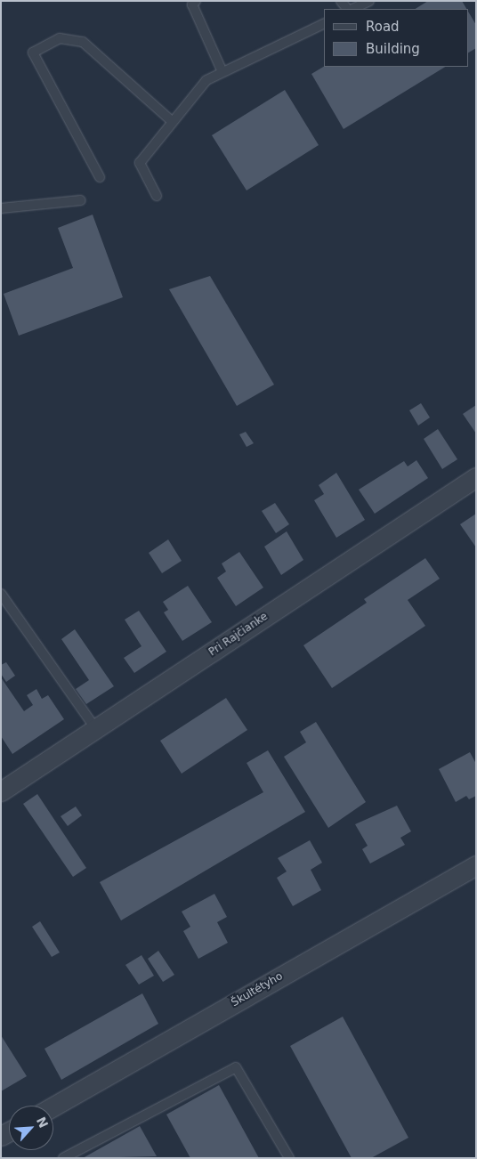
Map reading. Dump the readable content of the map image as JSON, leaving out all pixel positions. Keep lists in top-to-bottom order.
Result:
{
  "streets": {
    "street": ["Pri Rajčianke", "Škultétyho"]
  },
  "legend": ["Road", "Building"],
  "north": "top right"
}
